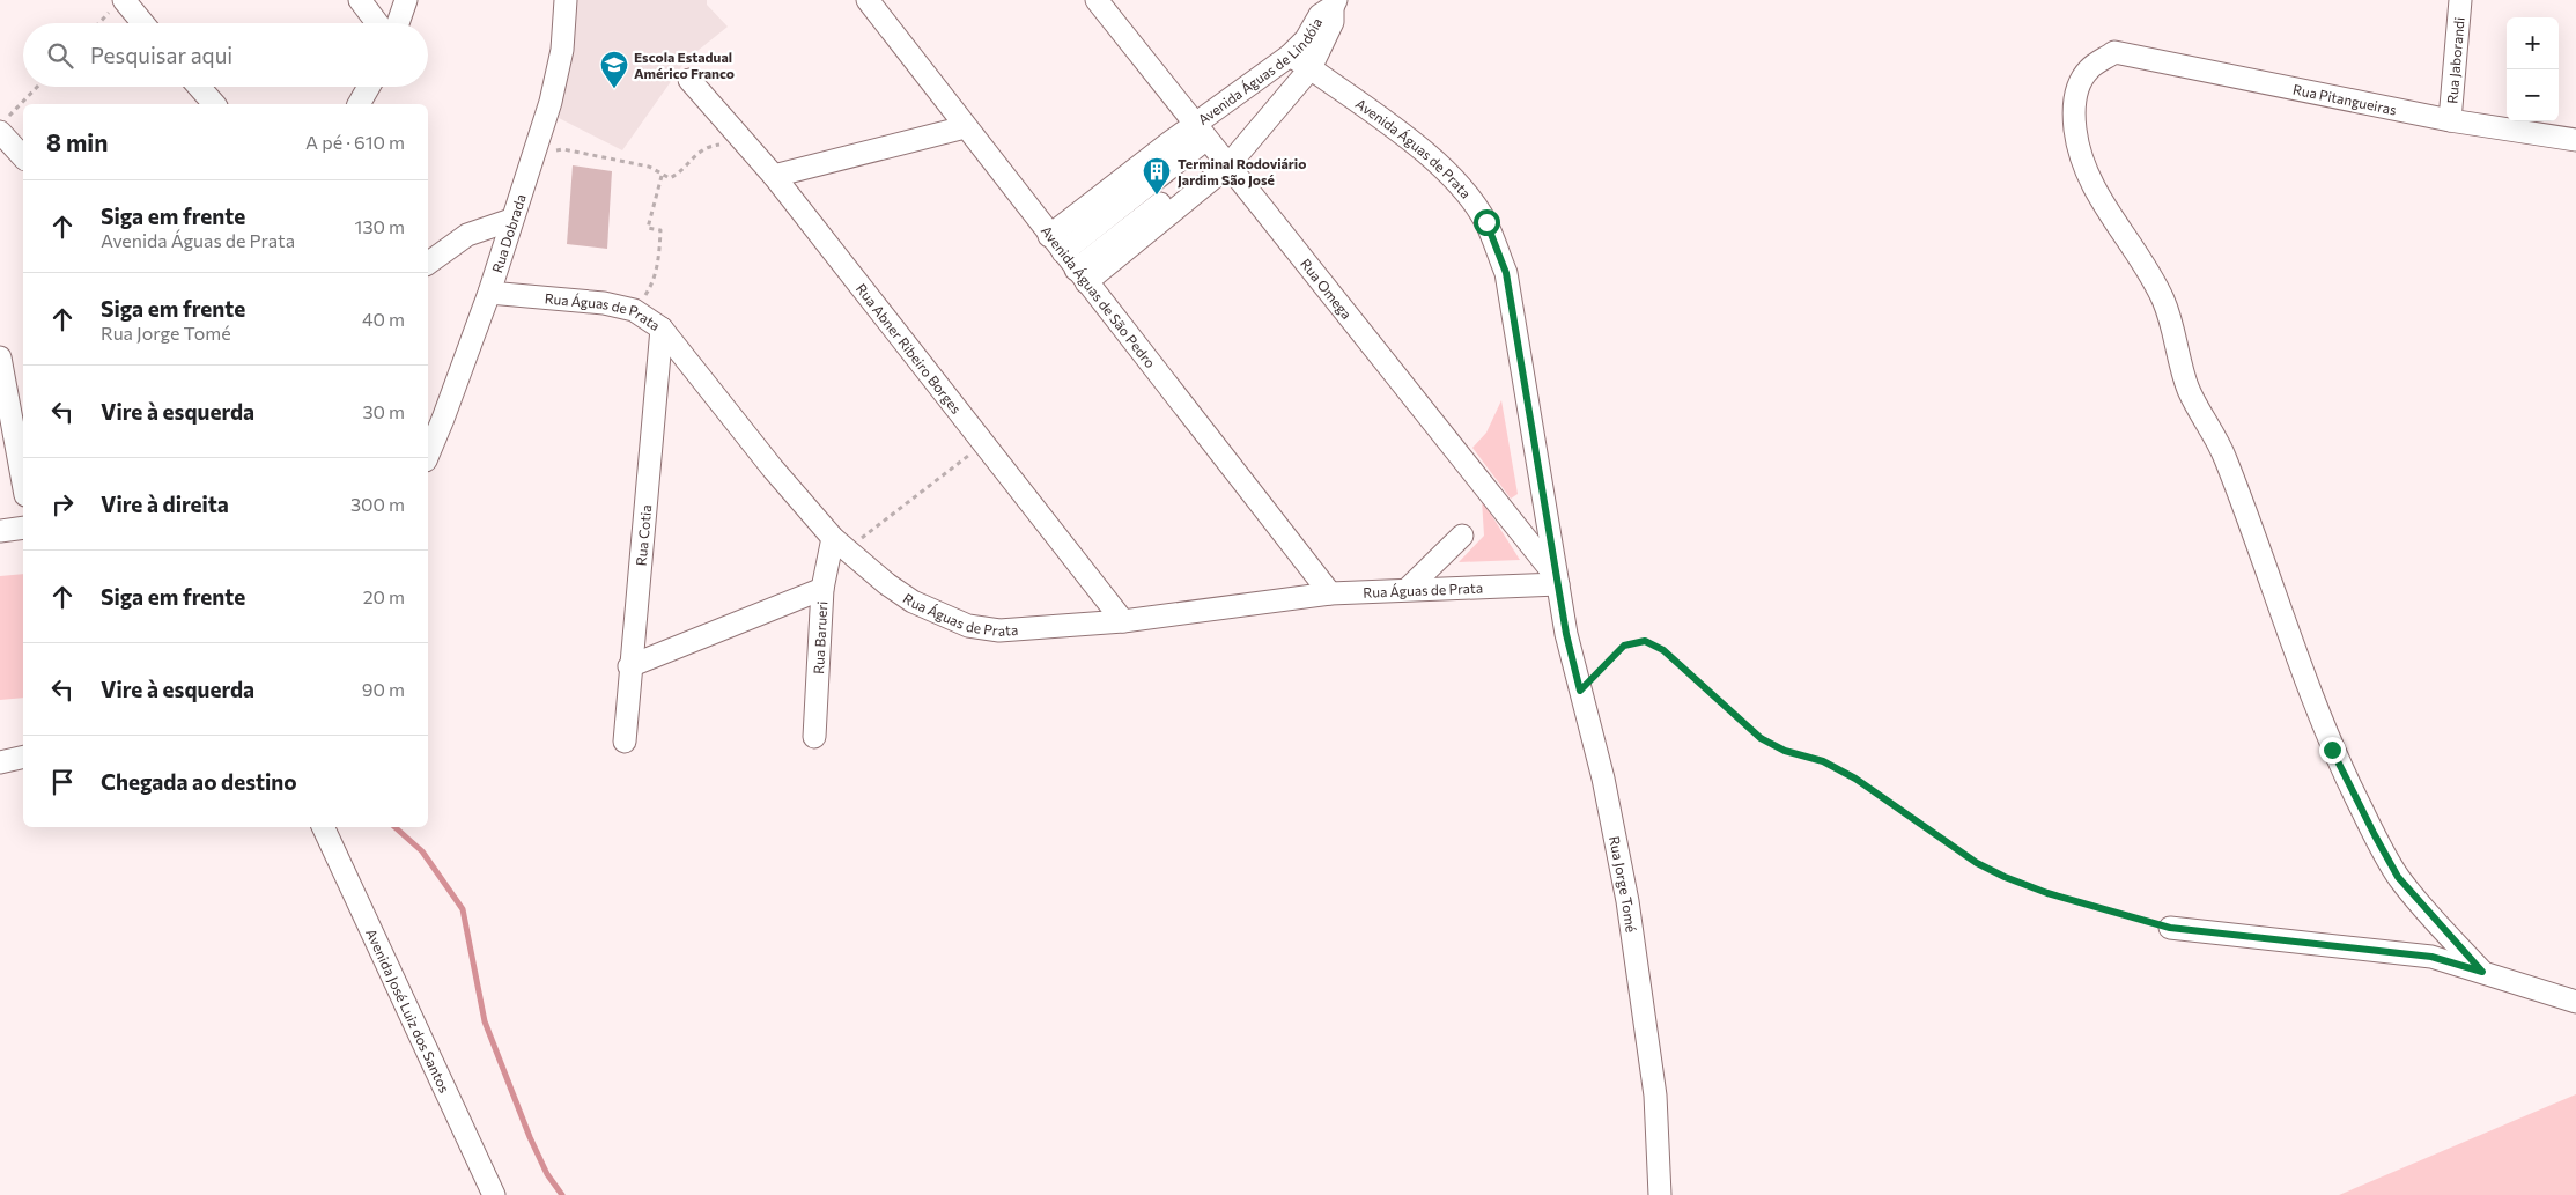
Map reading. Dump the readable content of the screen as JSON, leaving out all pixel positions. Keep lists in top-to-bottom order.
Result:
{
  "streets": {
    "street": [
      "Rua Jaborandi",
      "Avenida Águas de Lindóia",
      "Rua Pitangueiras",
      "Avenida Águas de Prata",
      "Rua Dobrada",
      "Rua Omega",
      "Avenida Águas de São Pedro",
      "Rua Águas de Prata",
      "Rua Abner Ribeiro Borges",
      "Rua Cotia",
      "Rua Barueri",
      "Rua Jorge Tomé",
      "Avenida José Luiz dos Santos"
    ]
  },
  "crossings": [
    ["Rua Jaborandi", "Rua Pitangueiras"],
    ["Avenida Águas de Lindóia", "Avenida Águas de Prata"],
    ["Avenida Águas de Lindóia", "Rua Omega"],
    ["Avenida Águas de Lindóia", "Avenida Águas de São Pedro"],
    ["Avenida Águas de Prata", "Rua Omega"],
    ["Avenida Águas de Prata", "Rua Águas de Prata"],
    ["Avenida Águas de Prata", "Rua Jorge Tomé"],
    ["Rua Dobrada", "Rua Águas de Prata"],
    ["Rua Omega", "Rua Águas de Prata"],
    ["Rua Omega", "Rua Jorge Tomé"],
    ["Avenida Águas de São Pedro", "Rua Águas de Prata"],
    ["Rua Águas de Prata", "Rua Abner Ribeiro Borges"],
    ["Rua Águas de Prata", "Rua Cotia"],
    ["Rua Águas de Prata", "Rua Barueri"],
    ["Rua Águas de Prata", "Rua Jorge Tomé"]
  ],
  "places": {
    "school or university": ["Escola Estadual Américo Franco"],
    "building": ["Terminal Rodoviário Jardim São José"]
  },
  "page": {
    "map_buttons": ["+", "−"],
    "search": "Pesquisar aqui",
    "heading": ["8 min", "A pé · 610 m"],
    "list": [
      ["Siga em frente", "Avenida Águas de Prata", "130 m"],
      ["Siga em frente", "Rua Jorge Tomé", "40 m"],
      ["Vire à esquerda", "30 m"],
      ["Vire à direita", "300 m"],
      ["Siga em frente", "20 m"],
      ["Vire à esquerda", "90 m"],
      "Chegada ao destino"
    ]
  }
}
